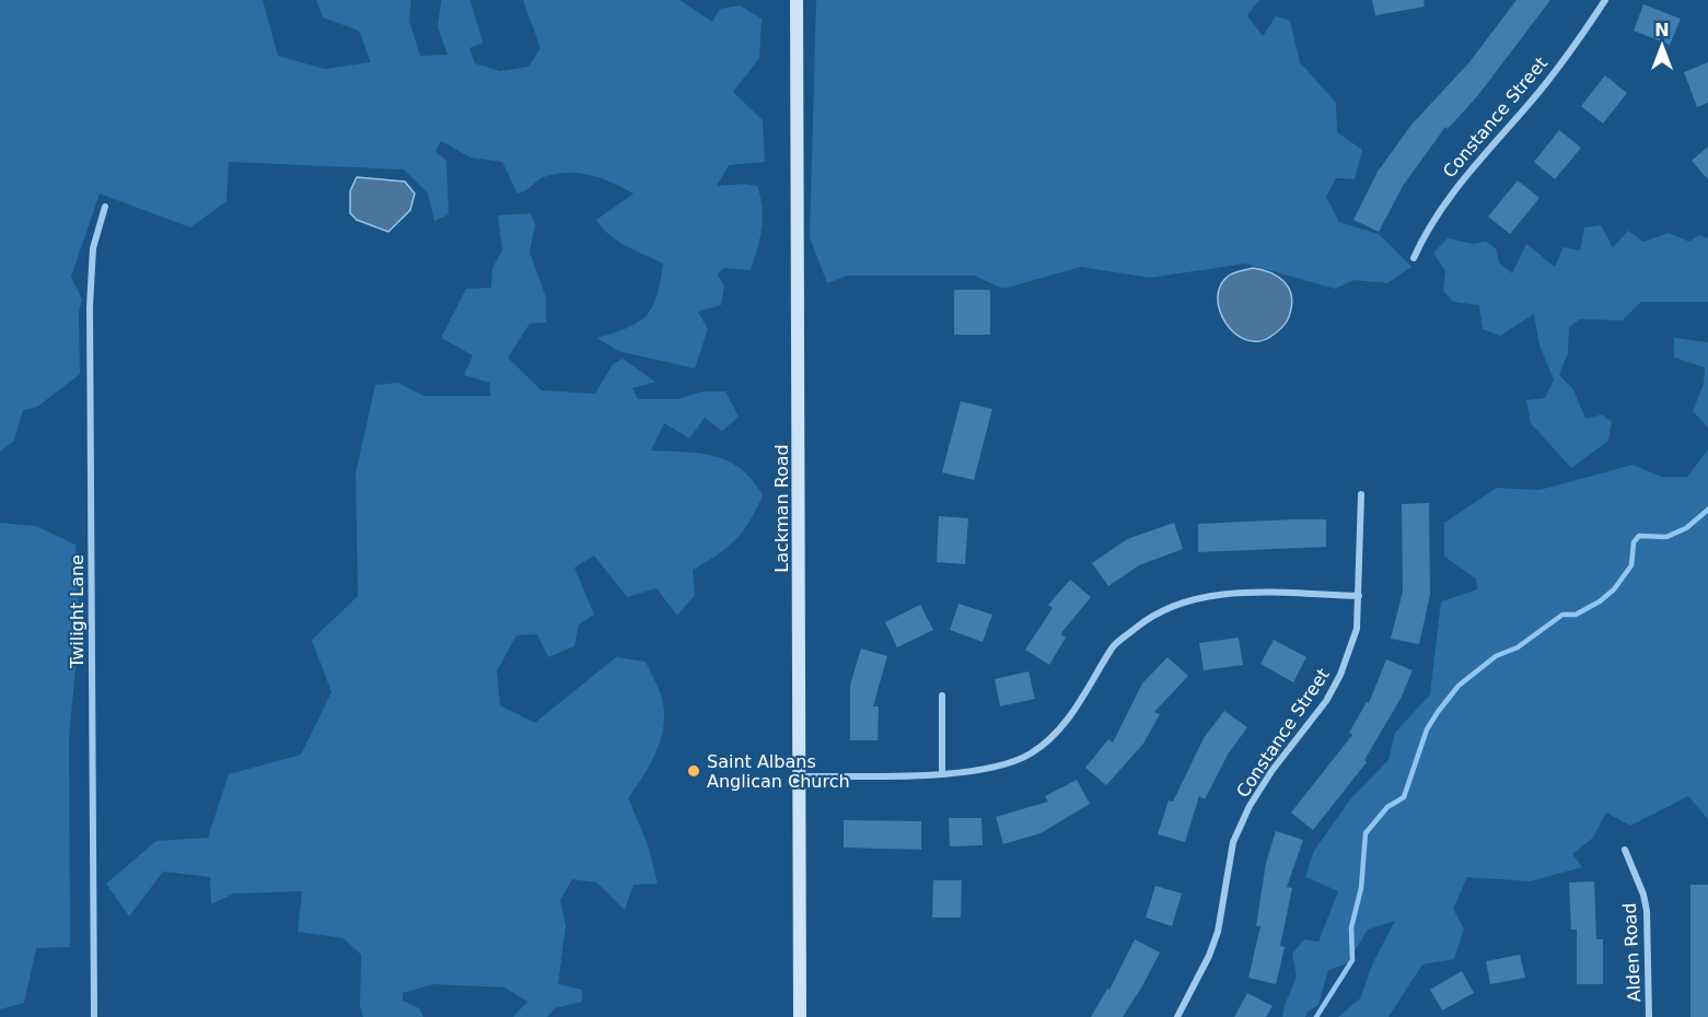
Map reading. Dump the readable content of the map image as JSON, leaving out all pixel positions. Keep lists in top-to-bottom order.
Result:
{
  "streets": {
    "main road": ["Lackman Road"],
    "street": ["Constance Street", "Twilight Lane", "Alden Road"]
  },
  "places": ["Saint Albans Anglican Church"],
  "north": "top"
}
